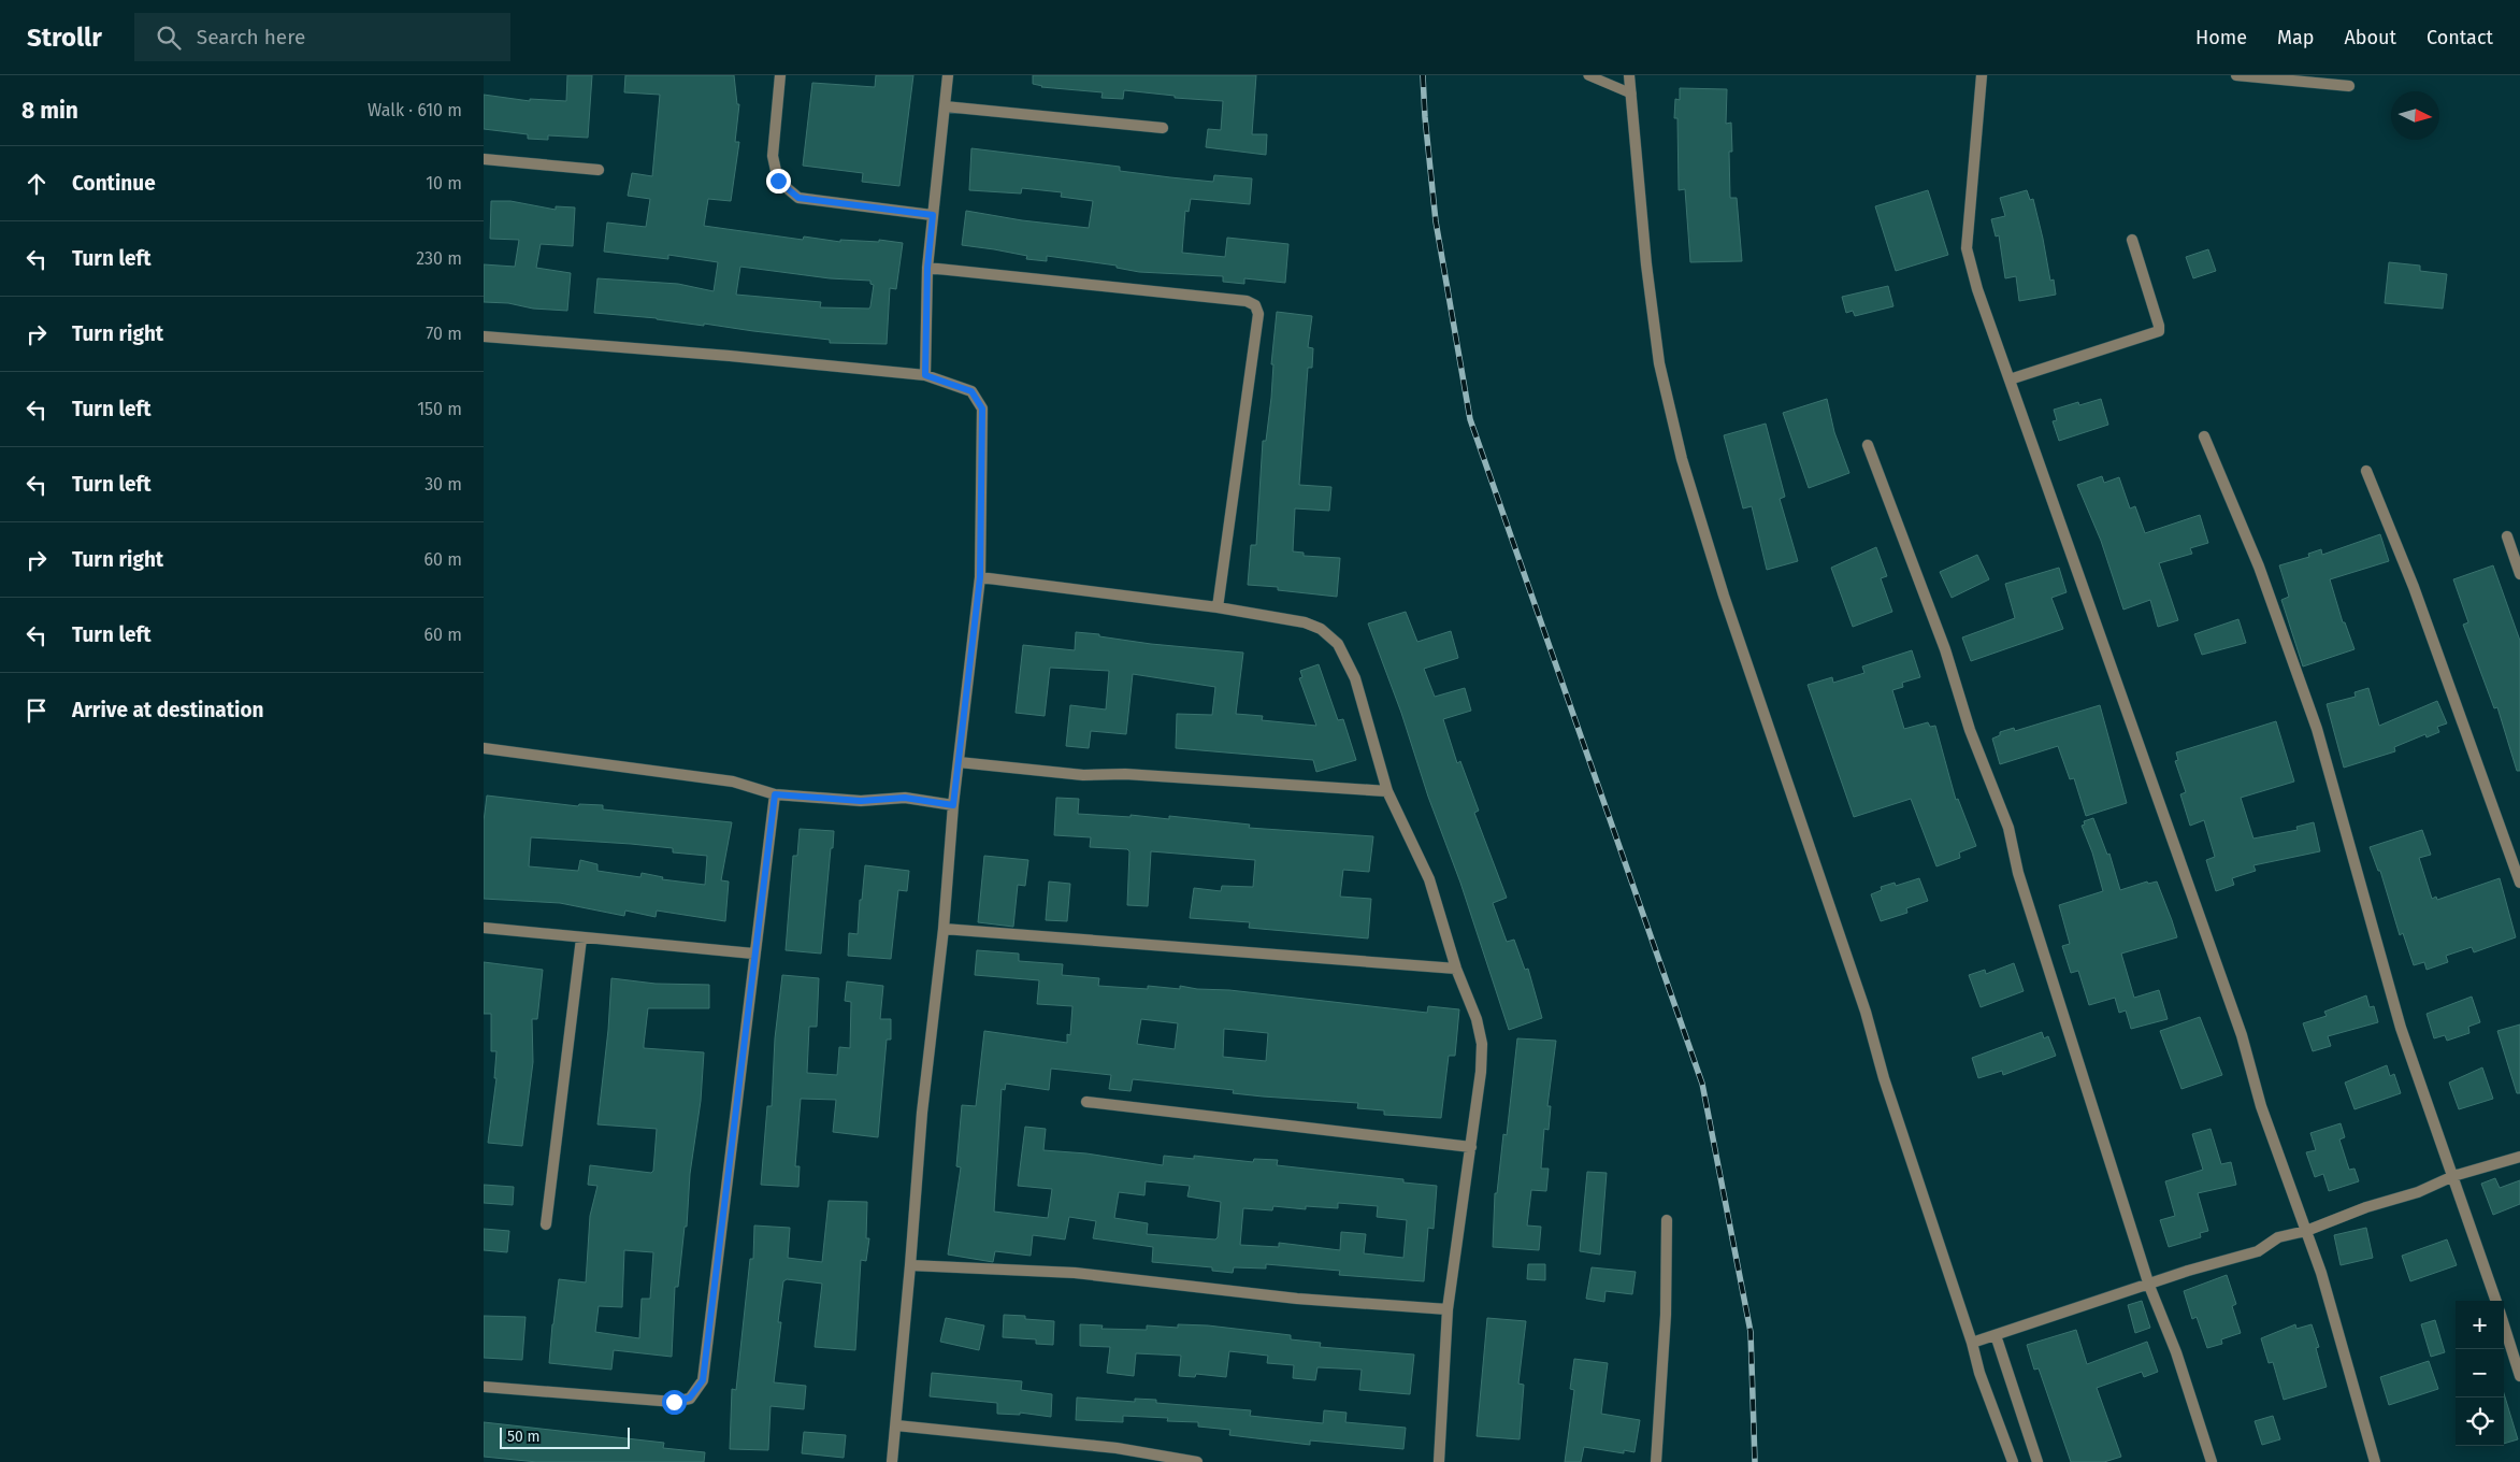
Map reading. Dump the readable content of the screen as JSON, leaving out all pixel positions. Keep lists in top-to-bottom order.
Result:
{
  "scale_bar": "50 m",
  "north": "right",
  "page": {
    "header": "Strollr",
    "search": "Search here",
    "nav": [
      "Home",
      "Map",
      "About",
      "Contact"
    ],
    "heading": ["8 min", "Walk · 610 m"],
    "list": [
      ["Continue", "10 m"],
      ["Turn left", "230 m"],
      ["Turn right", "70 m"],
      ["Turn left", "150 m"],
      ["Turn left", "30 m"],
      ["Turn right", "60 m"],
      ["Turn left", "60 m"],
      "Arrive at destination"
    ],
    "map_buttons": ["+", "−"],
    "scale": "50 m"
  }
}
